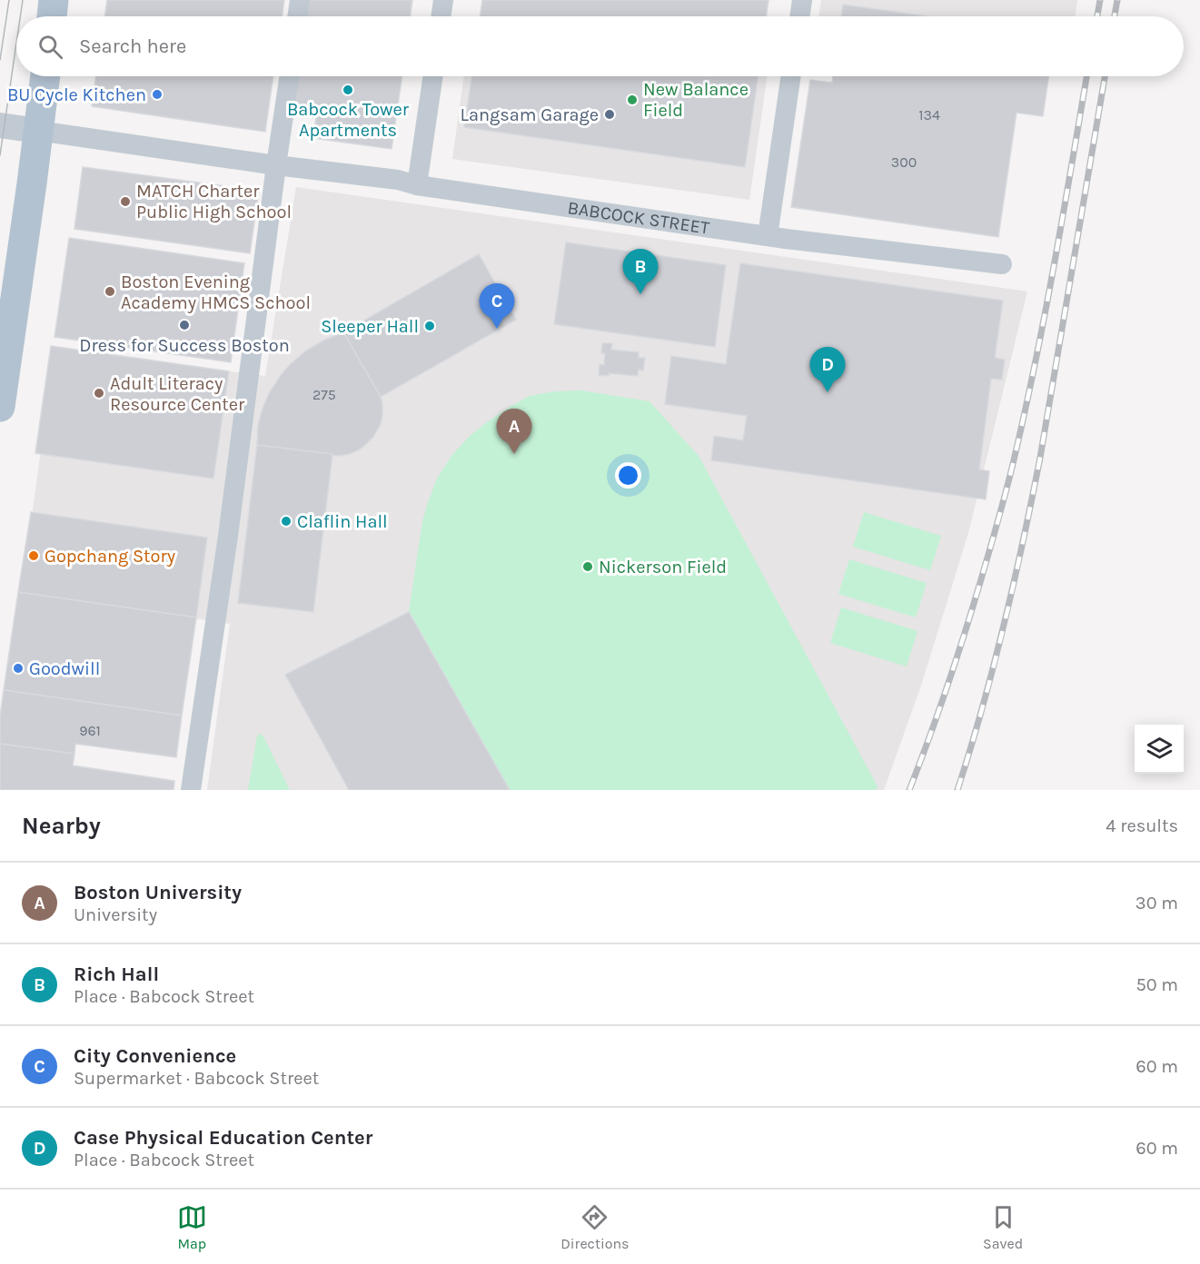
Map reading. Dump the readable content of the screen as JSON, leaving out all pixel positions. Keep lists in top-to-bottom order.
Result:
{
  "streets": {
    "street": ["BABCOCK STREET"]
  },
  "places": [
    "Babcock Tower Apartments",
    "BU Cycle Kitchen",
    "New Balance Field",
    "Langsam Garage",
    "MATCH Charter Public High School",
    "Boston Evening Academy HMCS School",
    "Dress for Success Boston",
    "Sleeper Hall",
    "Adult Literacy Resource Center",
    "Claflin Hall",
    "Gopchang Story",
    "Nickerson Field",
    "Goodwill"
  ],
  "house_numbers": [
    "134",
    "300",
    "275",
    "961"
  ],
  "page": {
    "search": "Search here",
    "pins": [
      "B",
      "C",
      "D",
      "A"
    ],
    "heading": ["Nearby", "4 results"],
    "list": [
      {
        "mark": "A",
        "name": "Boston University",
        "note": "University",
        "value": "30 m"
      },
      {
        "mark": "B",
        "name": "Rich Hall",
        "note": "Place · Babcock Street",
        "value": "50 m"
      },
      {
        "mark": "C",
        "name": "City Convenience",
        "note": "Supermarket · Babcock Street",
        "value": "60 m"
      },
      {
        "mark": "D",
        "name": "Case Physical Education Center",
        "note": "Place · Babcock Street",
        "value": "60 m"
      }
    ],
    "nav": ["Map", "Directions", "Saved"]
  }
}
